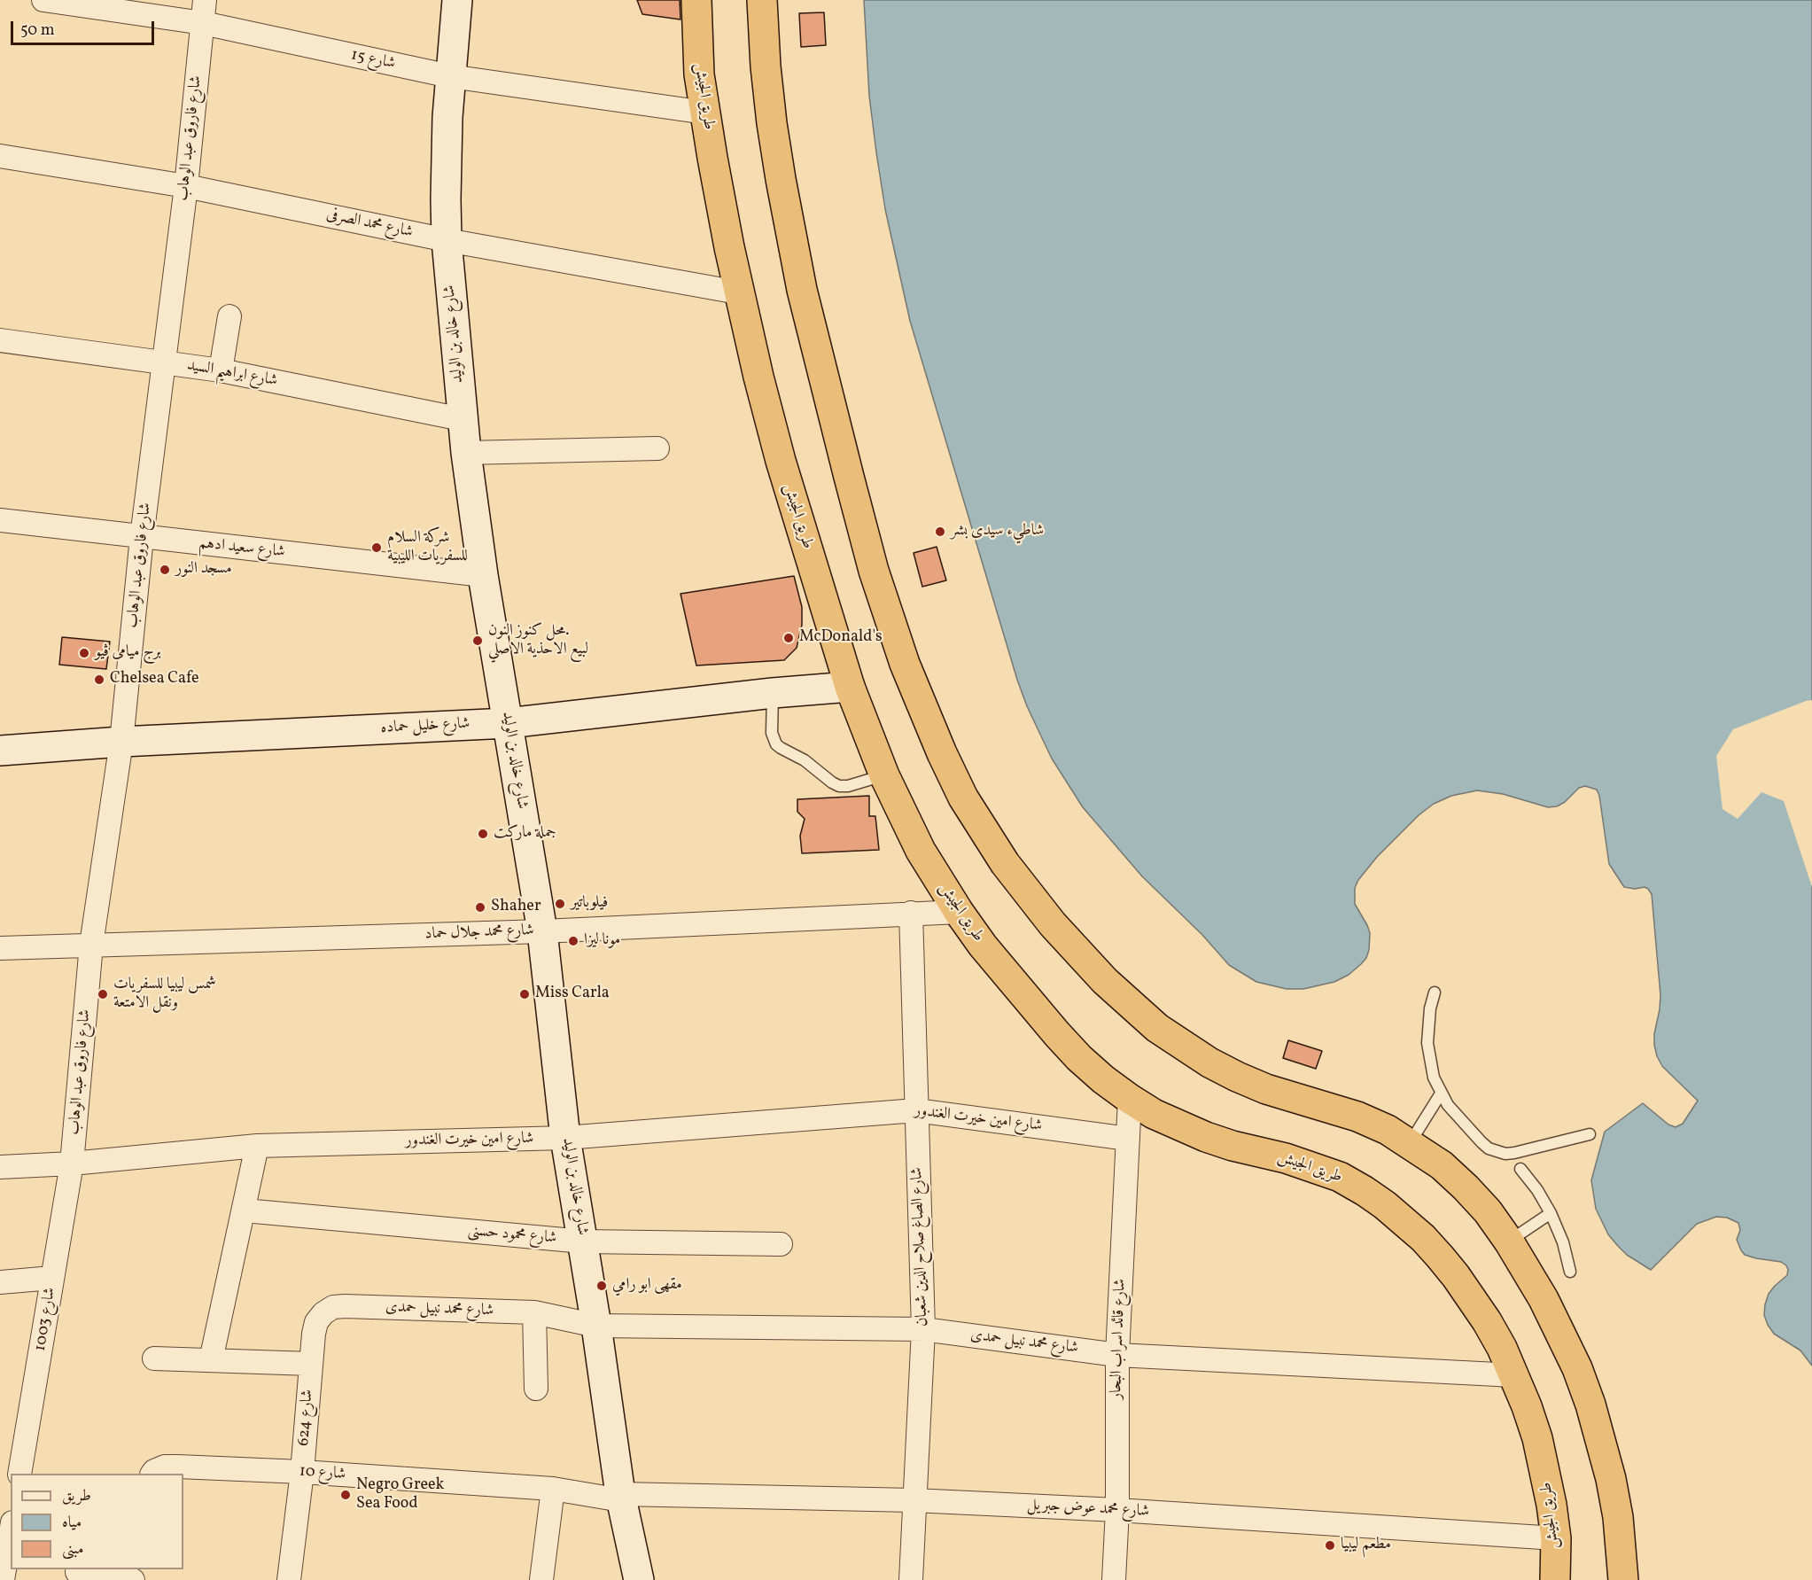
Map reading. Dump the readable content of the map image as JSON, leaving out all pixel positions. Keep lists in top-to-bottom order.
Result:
{
  "streets": {
    "highway": ["طريق الجيش"],
    "street": [
      "شارع 15",
      "شارع فاروق عبد الوهاب",
      "شارع محمد الصرفى",
      "شارع خالد بن الوليد",
      "شارع ابراهيم السيد",
      "شارع سعيد ادهم",
      "شارع خليل حماده",
      "شارع محمد جلال حماد",
      "شارع امين خيرت الغندور",
      "شارع محمود حسنى",
      "شارع الصاغ صلاح الدين شعبان",
      "شارع محمد نبيل حمدى",
      "شارع 1003",
      "شارع قائد اسراب البحار",
      "شارع 624",
      "شارع 10",
      "شارع محمد عوض جبريل"
    ]
  },
  "crossings": [
    ["شارع 15", "طريق الجيش"],
    ["شارع 15", "شارع فاروق عبد الوهاب"],
    ["شارع 15", "شارع خالد بن الوليد"],
    ["طريق الجيش", "شارع محمد الصرفى"],
    ["طريق الجيش", "شارع خليل حماده"],
    ["طريق الجيش", "شارع محمد جلال حماد"],
    ["طريق الجيش", "شارع محمد نبيل حمدى"],
    ["طريق الجيش", "شارع قائد اسراب البحار"],
    ["طريق الجيش", "شارع محمد عوض جبريل"],
    ["شارع فاروق عبد الوهاب", "شارع محمد الصرفى"],
    ["شارع فاروق عبد الوهاب", "شارع ابراهيم السيد"],
    ["شارع فاروق عبد الوهاب", "شارع سعيد ادهم"],
    ["شارع فاروق عبد الوهاب", "شارع خليل حماده"],
    ["شارع فاروق عبد الوهاب", "شارع محمد جلال حماد"],
    ["شارع فاروق عبد الوهاب", "شارع امين خيرت الغندور"],
    ["شارع فاروق عبد الوهاب", "شارع 1003"],
    ["شارع محمد الصرفى", "شارع خالد بن الوليد"],
    ["شارع خالد بن الوليد", "شارع ابراهيم السيد"],
    ["شارع خالد بن الوليد", "شارع سعيد ادهم"],
    ["شارع خالد بن الوليد", "شارع خليل حماده"],
    ["شارع خالد بن الوليد", "شارع محمد جلال حماد"],
    ["شارع خالد بن الوليد", "شارع امين خيرت الغندور"],
    ["شارع خالد بن الوليد", "شارع محمود حسنى"],
    ["شارع خالد بن الوليد", "شارع محمد نبيل حمدى"],
    ["شارع خالد بن الوليد", "شارع 10"],
    ["شارع خالد بن الوليد", "شارع محمد عوض جبريل"],
    ["شارع محمد جلال حماد", "شارع الصاغ صلاح الدين شعبان"],
    ["شارع امين خيرت الغندور", "شارع الصاغ صلاح الدين شعبان"],
    ["شارع امين خيرت الغندور", "شارع 1003"],
    ["شارع امين خيرت الغندور", "شارع قائد اسراب البحار"],
    ["شارع الصاغ صلاح الدين شعبان", "شارع محمد نبيل حمدى"],
    ["شارع الصاغ صلاح الدين شعبان", "شارع محمد عوض جبريل"],
    ["شارع محمد نبيل حمدى", "شارع قائد اسراب البحار"],
    ["شارع محمد نبيل حمدى", "شارع 624"],
    ["شارع قائد اسراب البحار", "شارع محمد عوض جبريل"],
    ["شارع 624", "شارع 10"],
    ["شارع 10", "شارع محمد عوض جبريل"]
  ],
  "places": [
    "شاطيء سيدى بشر",
    "شركة السلام للسفريات الليبية",
    "مسجد النور",
    "McDonald's",
    "محل كنوز النون. لبيع الاحذية الاصلي",
    "برج ميامى ڤيو",
    "Chelsea Cafe",
    "جملة ماركت",
    "فيلوباتير",
    "Shaher",
    "مونا ليزا",
    "شمس ليبيا للسفريات ونقل الامتعة",
    "Miss Carla",
    "مقهى ابو رامي",
    "Negro Greek Sea Food",
    "مطعم ليبيا"
  ],
  "legend": ["طريق", "مياه", "مبنى"],
  "scale_bar": "50 m"
}
